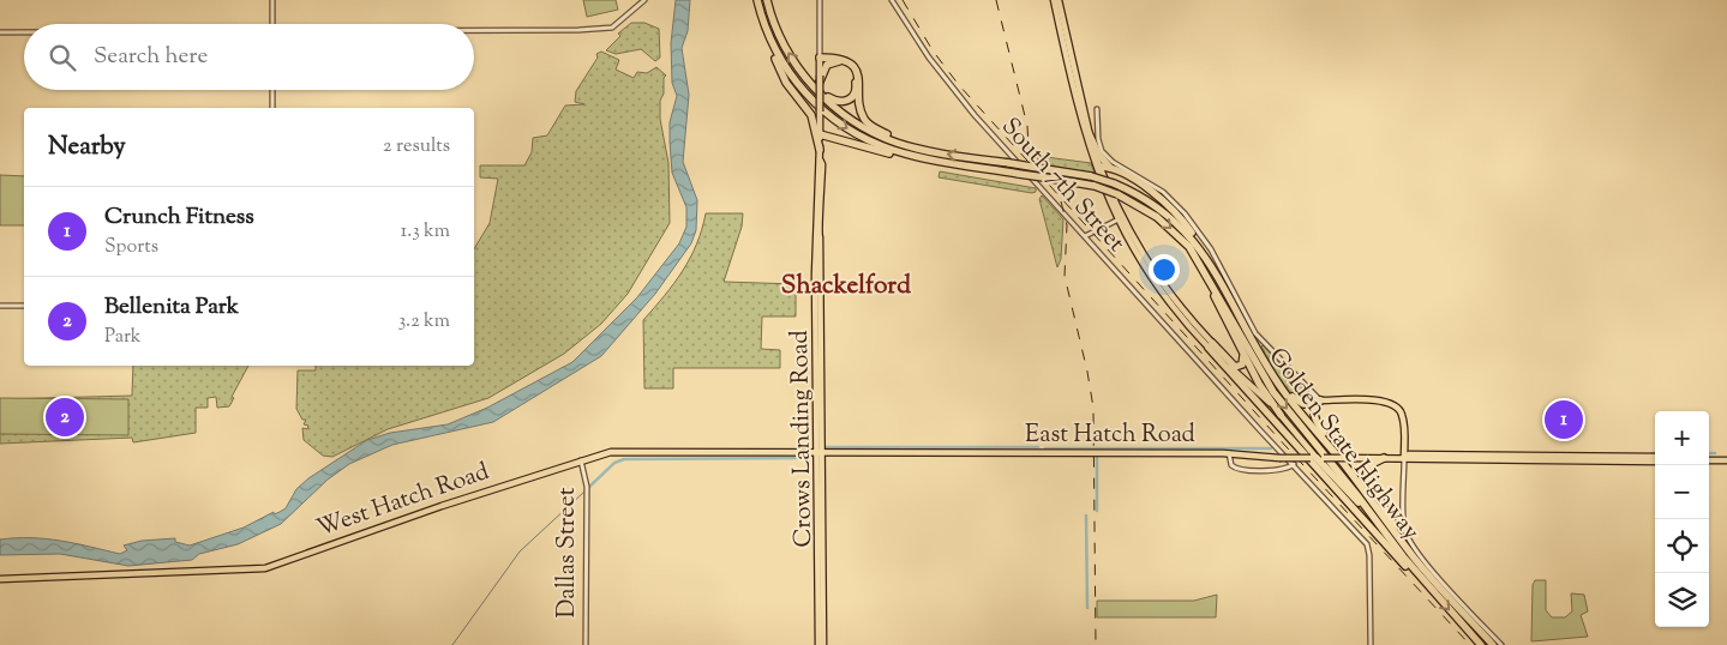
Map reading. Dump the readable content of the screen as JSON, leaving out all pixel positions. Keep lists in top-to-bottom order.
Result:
{
  "streets": {
    "highway": ["Golden State Highway"],
    "main road": ["East Hatch Road", "Crows Landing Road", "West Hatch Road"],
    "street": ["South 7th Street", "Dallas Street"]
  },
  "crossings": [
    ["East Hatch Road", "Crows Landing Road"],
    ["East Hatch Road", "Golden State Highway"],
    ["East Hatch Road", "West Hatch Road"],
    ["Crows Landing Road", "West Hatch Road"],
    ["West Hatch Road", "Dallas Street"]
  ],
  "districts": ["Shackelford"],
  "page": {
    "search": "Search here",
    "heading": ["Nearby", "2 results"],
    "list": [
      {
        "mark": "1",
        "name": "Crunch Fitness",
        "note": "Sports",
        "value": "1.3 km"
      },
      {
        "mark": "2",
        "name": "Bellenita Park",
        "note": "Park",
        "value": "3.2 km"
      }
    ],
    "pins": ["2", "1"],
    "map_buttons": ["+", "−"]
  }
}
